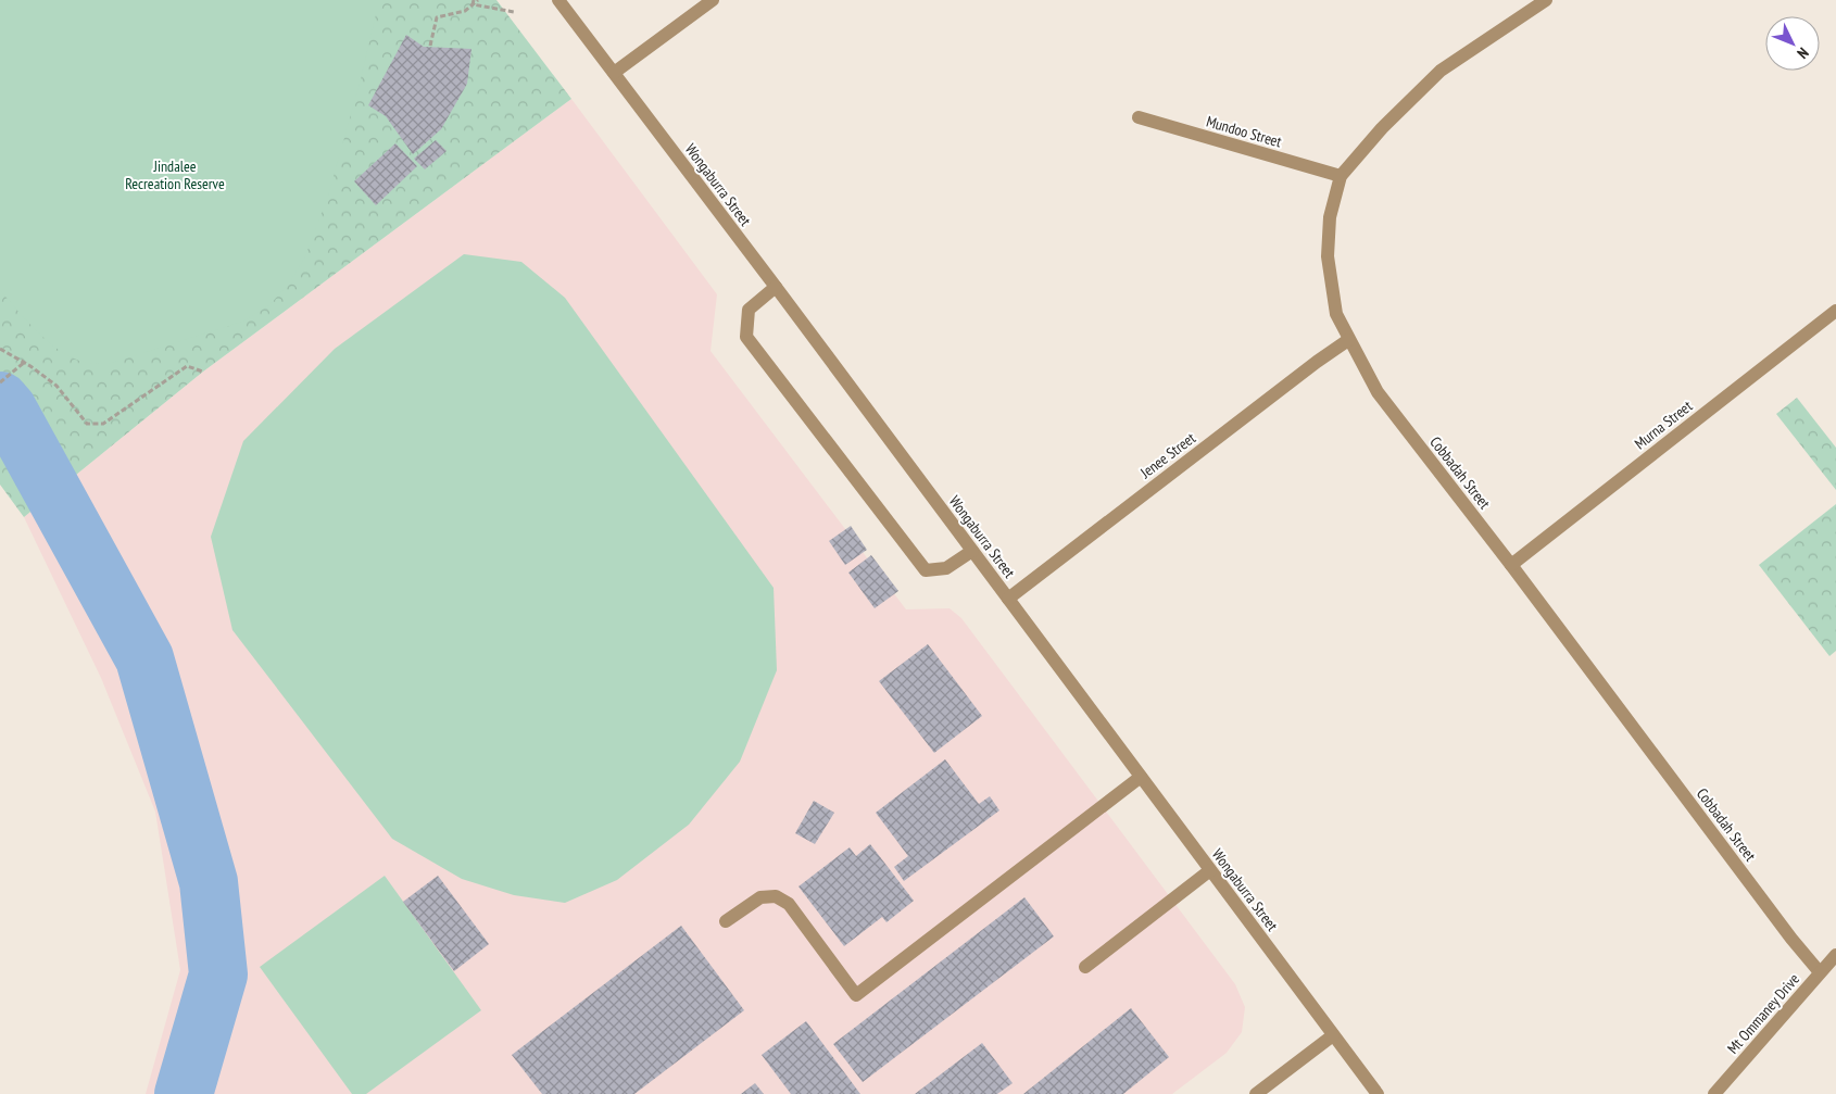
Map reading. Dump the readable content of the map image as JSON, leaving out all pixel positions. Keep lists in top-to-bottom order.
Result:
{
  "streets": {
    "street": [
      "Mundoo Street",
      "Wongaburra Street",
      "Murna Street",
      "Jenee Street",
      "Cobbadah Street",
      "Mt Ommaney Drive"
    ]
  },
  "crossings": [
    ["Mundoo Street", "Cobbadah Street"],
    ["Wongaburra Street", "Jenee Street"],
    ["Murna Street", "Cobbadah Street"],
    ["Jenee Street", "Cobbadah Street"],
    ["Cobbadah Street", "Mt Ommaney Drive"]
  ],
  "parks": ["Jindalee Recreation Reserve"],
  "north": "bottom right"
}
